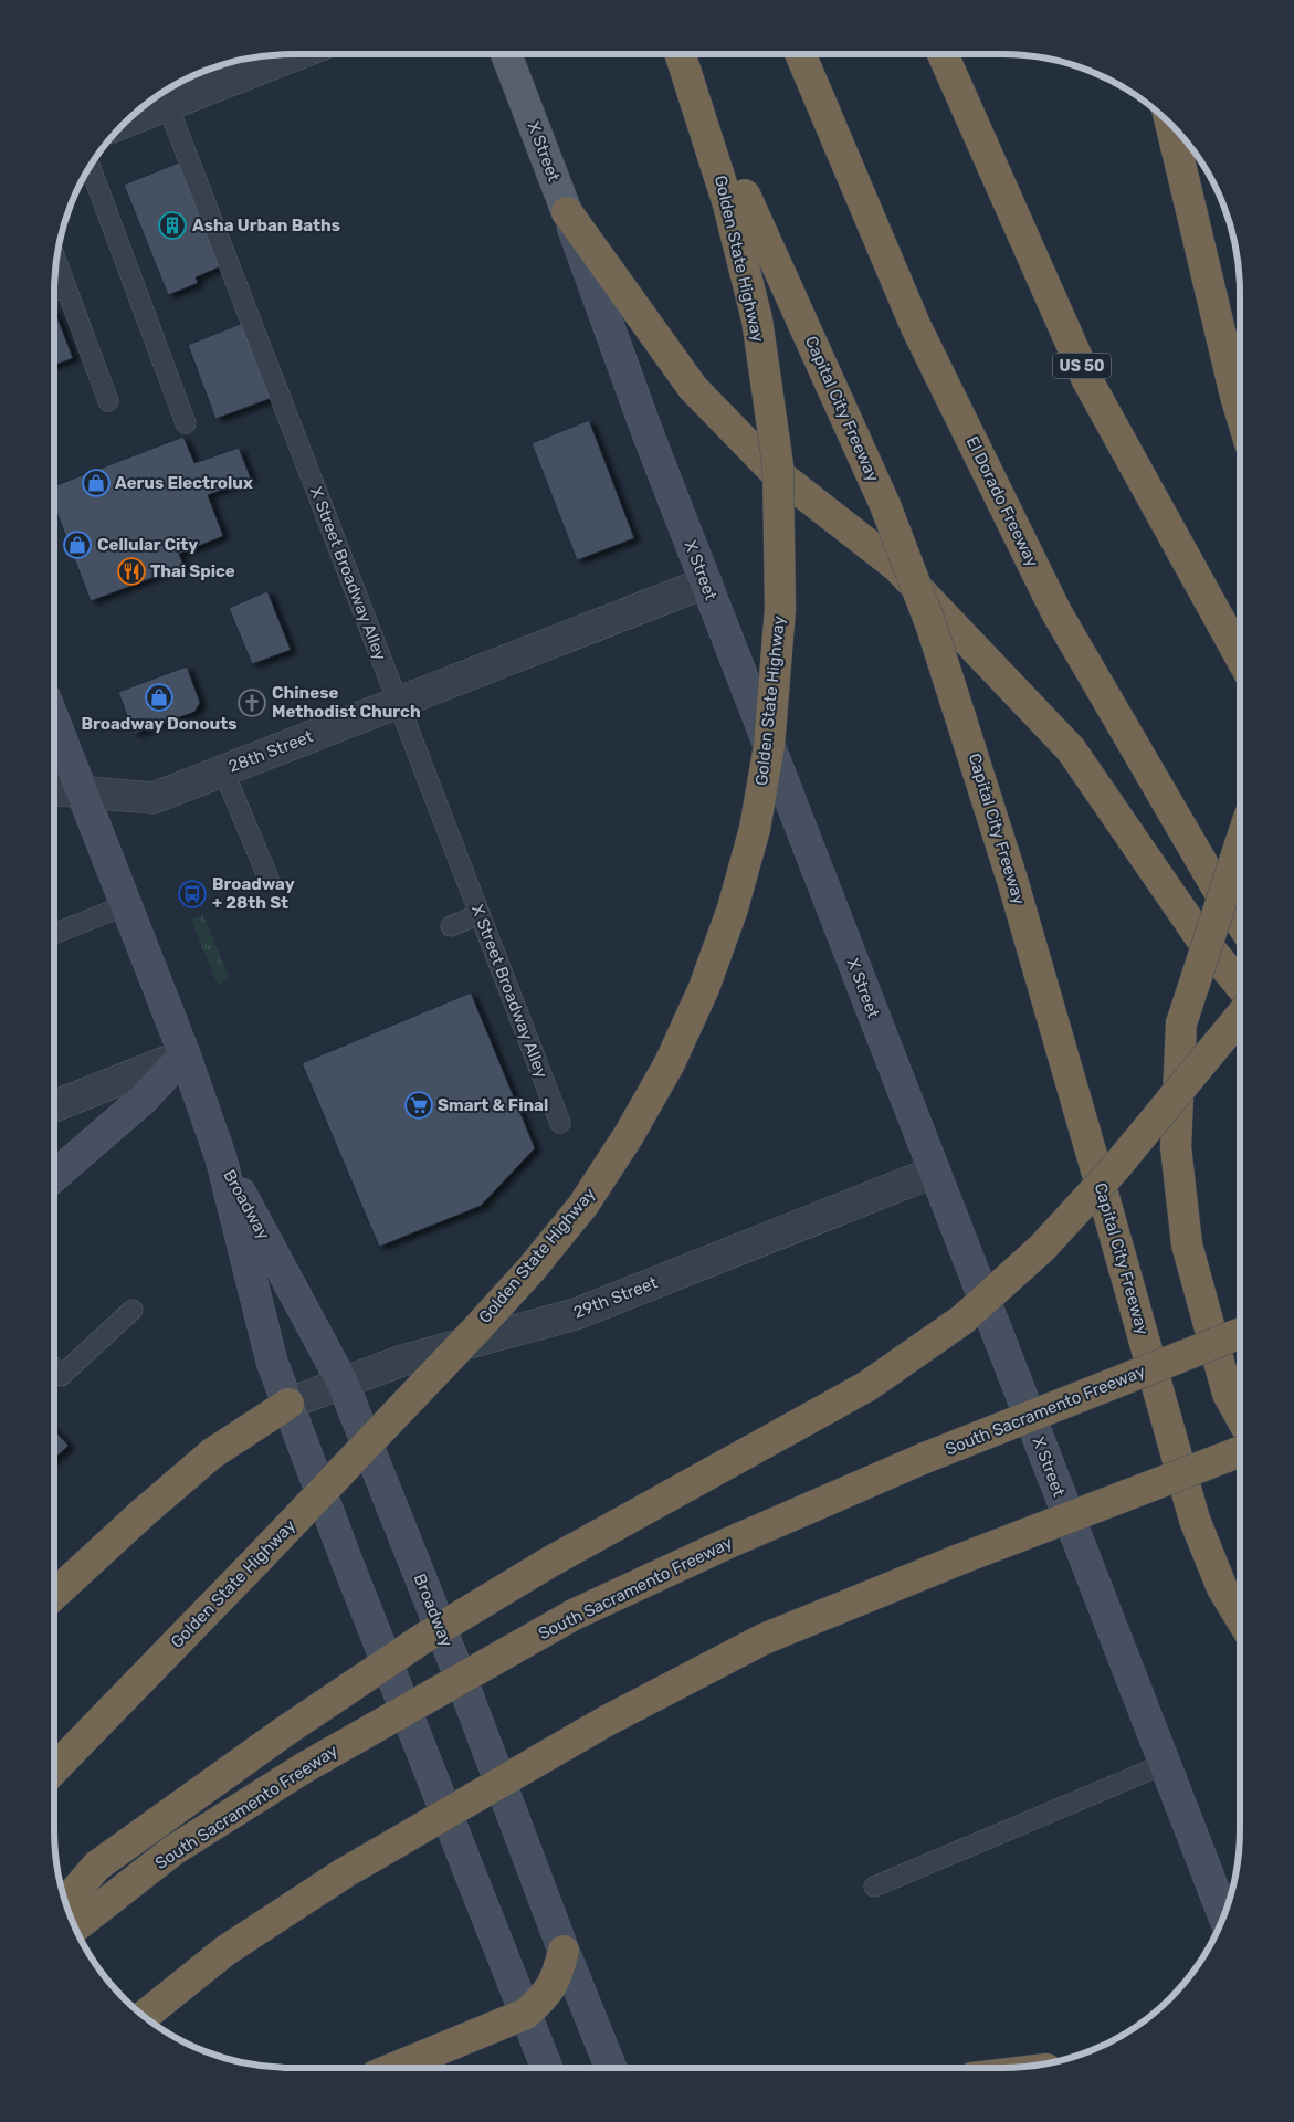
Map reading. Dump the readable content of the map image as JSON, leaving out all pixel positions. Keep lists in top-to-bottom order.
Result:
{
  "streets": {
    "highway": [
      "Golden State Highway",
      "US 50",
      "Capital City Freeway",
      "El Dorado Freeway",
      "South Sacramento Freeway"
    ],
    "main road": ["X Street", "Broadway"],
    "street": ["28th Street", "29th Street"],
    "lane": ["X Street Broadway Alley"]
  },
  "crossings": [
    ["X Street", "28th Street"],
    ["X Street", "29th Street"],
    ["Golden State Highway", "Capital City Freeway"],
    ["X Street Broadway Alley", "28th Street"],
    ["28th Street", "Broadway"],
    ["Broadway", "29th Street"]
  ],
  "places": {
    "building": ["Asha Urban Baths"],
    "shop": ["Aerus Electrolux", "Cellular City", "Broadway Donouts"],
    "restaurant": ["Thai Spice"],
    "church": ["Chinese Methodist Church"],
    "bus stop": ["Broadway + 28th St"],
    "supermarket": ["Smart & Final"]
  }
}
